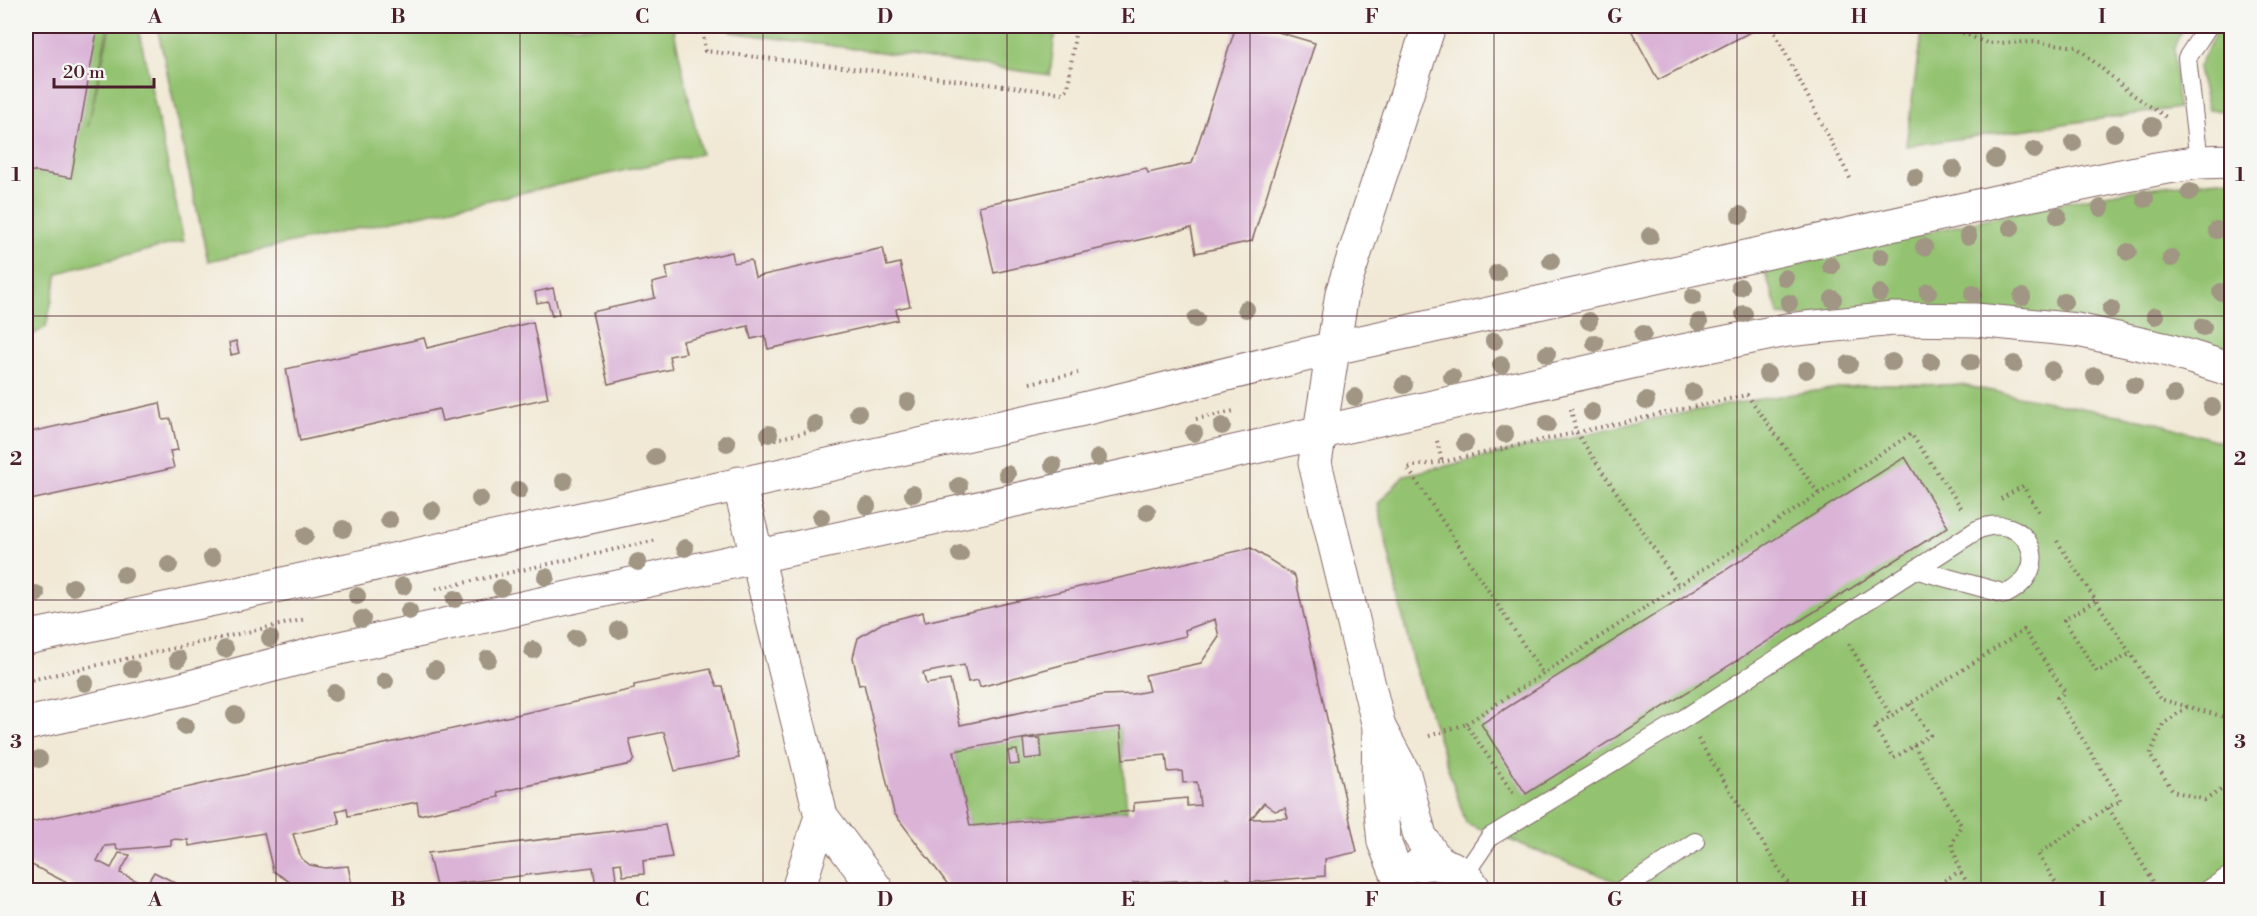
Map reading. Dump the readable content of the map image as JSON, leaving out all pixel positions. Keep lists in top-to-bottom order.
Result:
{
  "scale_bar": "20 m",
  "grid": {
    "columns": [
      "A",
      "B",
      "C",
      "D",
      "E",
      "F",
      "G",
      "H",
      "I"
    ],
    "rows": ["1", "2", "3"]
  }
}
